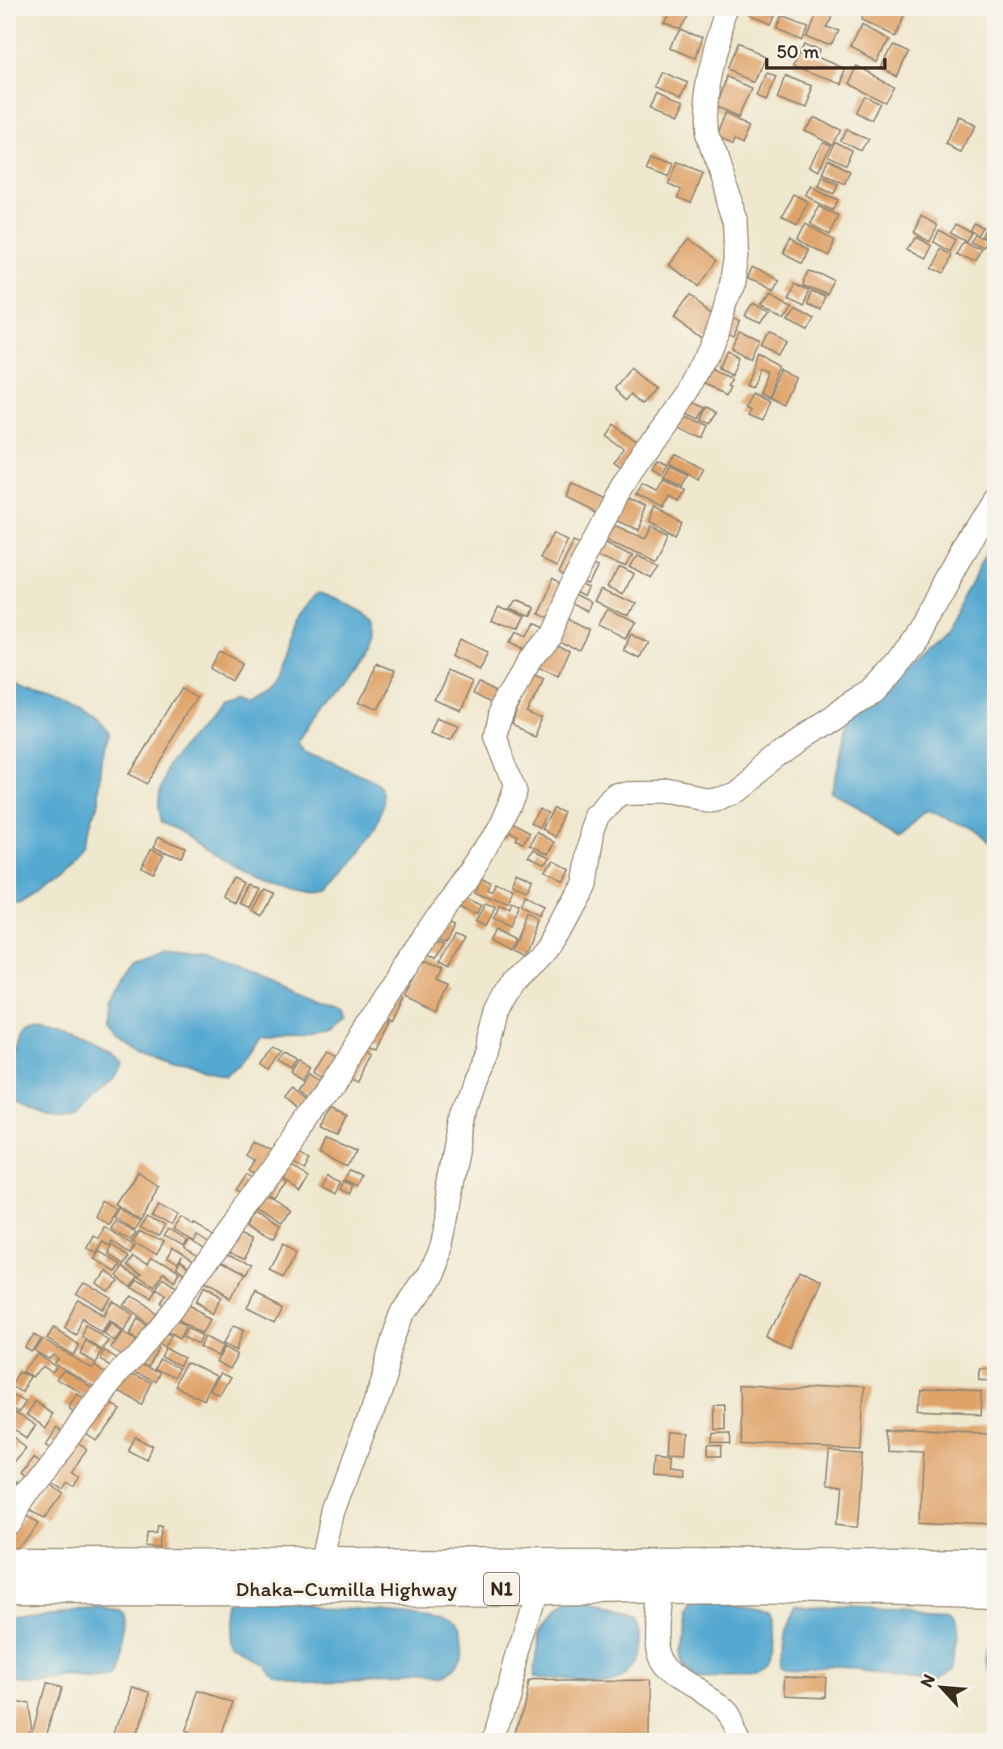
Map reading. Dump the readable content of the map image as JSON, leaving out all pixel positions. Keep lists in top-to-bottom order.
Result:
{
  "streets": {
    "highway": ["Dhaka–Cumilla Highway", "N1"]
  },
  "scale_bar": "50 m",
  "north": "top left"
}
